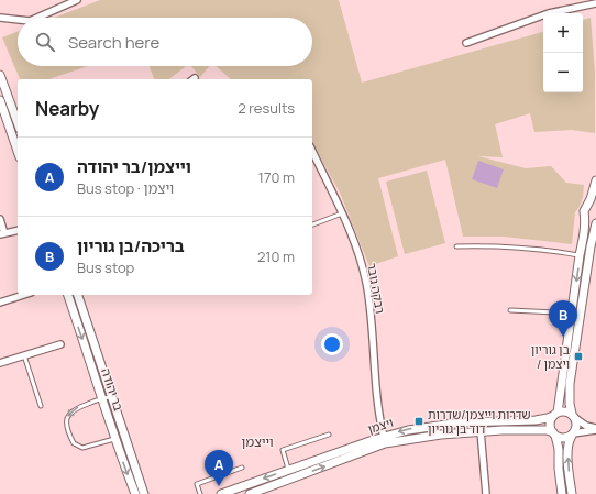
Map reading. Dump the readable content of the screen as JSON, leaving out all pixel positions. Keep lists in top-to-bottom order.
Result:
{
  "streets": {
    "street": ["רבקה גובר", "בר יהודה", "ויצמן"]
  },
  "crossings": [
    ["רבקה גובר", "ויצמן"]
  ],
  "districts": ["וייצמן"],
  "places": {
    "transit": ["בן גוריון / ויצמן", "שדרות וייצמן/שדרות דוד בן גוריון"]
  },
  "page": {
    "map_buttons": ["+", "−"],
    "search": "Search here",
    "heading": ["Nearby", "2 results"],
    "list": [
      {
        "mark": "A",
        "name": "וייצמן/בר יהודה",
        "note": "Bus stop · ויצמן",
        "value": "170 m"
      },
      {
        "mark": "B",
        "name": "בריכה/בן גוריון",
        "note": "Bus stop",
        "value": "210 m"
      }
    ],
    "pins": ["B", "A"]
  }
}
